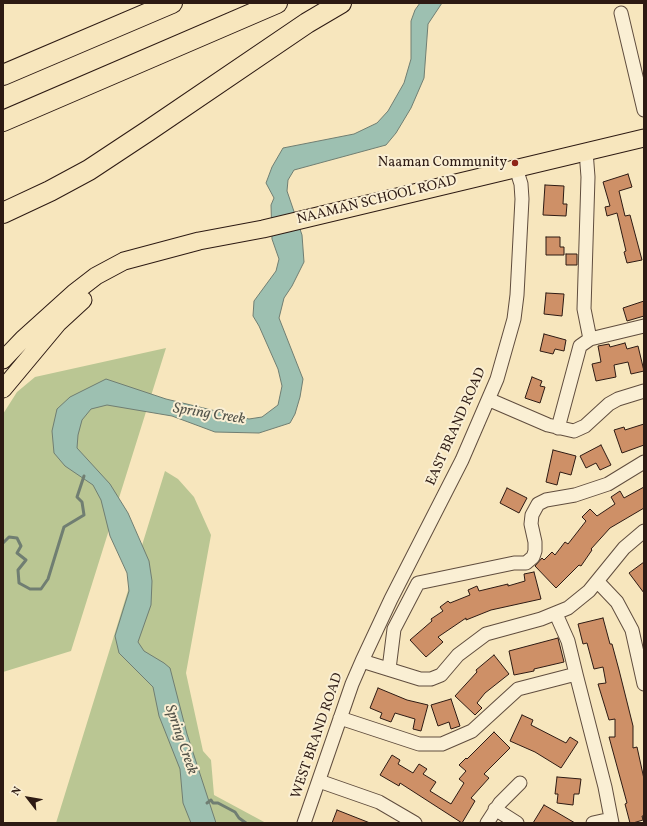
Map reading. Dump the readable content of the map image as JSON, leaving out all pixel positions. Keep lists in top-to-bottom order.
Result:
{
  "streets": {
    "main road": ["NAAMAN SCHOOL ROAD"],
    "street": ["EAST BRAND ROAD", "WEST BRAND ROAD"]
  },
  "crossings": [
    ["NAAMAN SCHOOL ROAD", "EAST BRAND ROAD"],
    ["EAST BRAND ROAD", "WEST BRAND ROAD"]
  ],
  "water": ["Spring Creek"],
  "places": ["Naaman Community"],
  "north": "top left"
}
